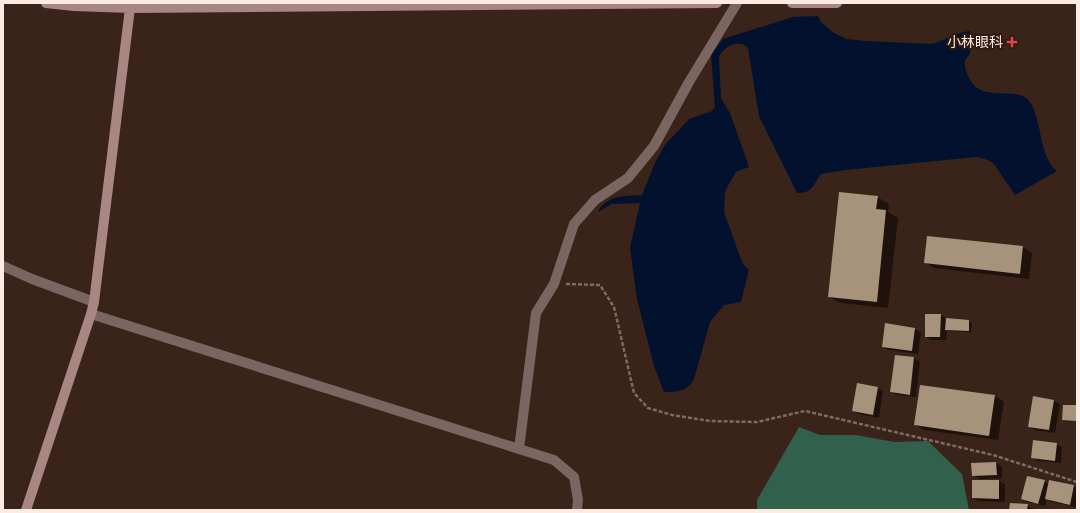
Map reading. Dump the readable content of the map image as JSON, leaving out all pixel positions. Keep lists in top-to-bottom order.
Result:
{
  "places": {
    "health": ["小林眼科"]
  }
}
